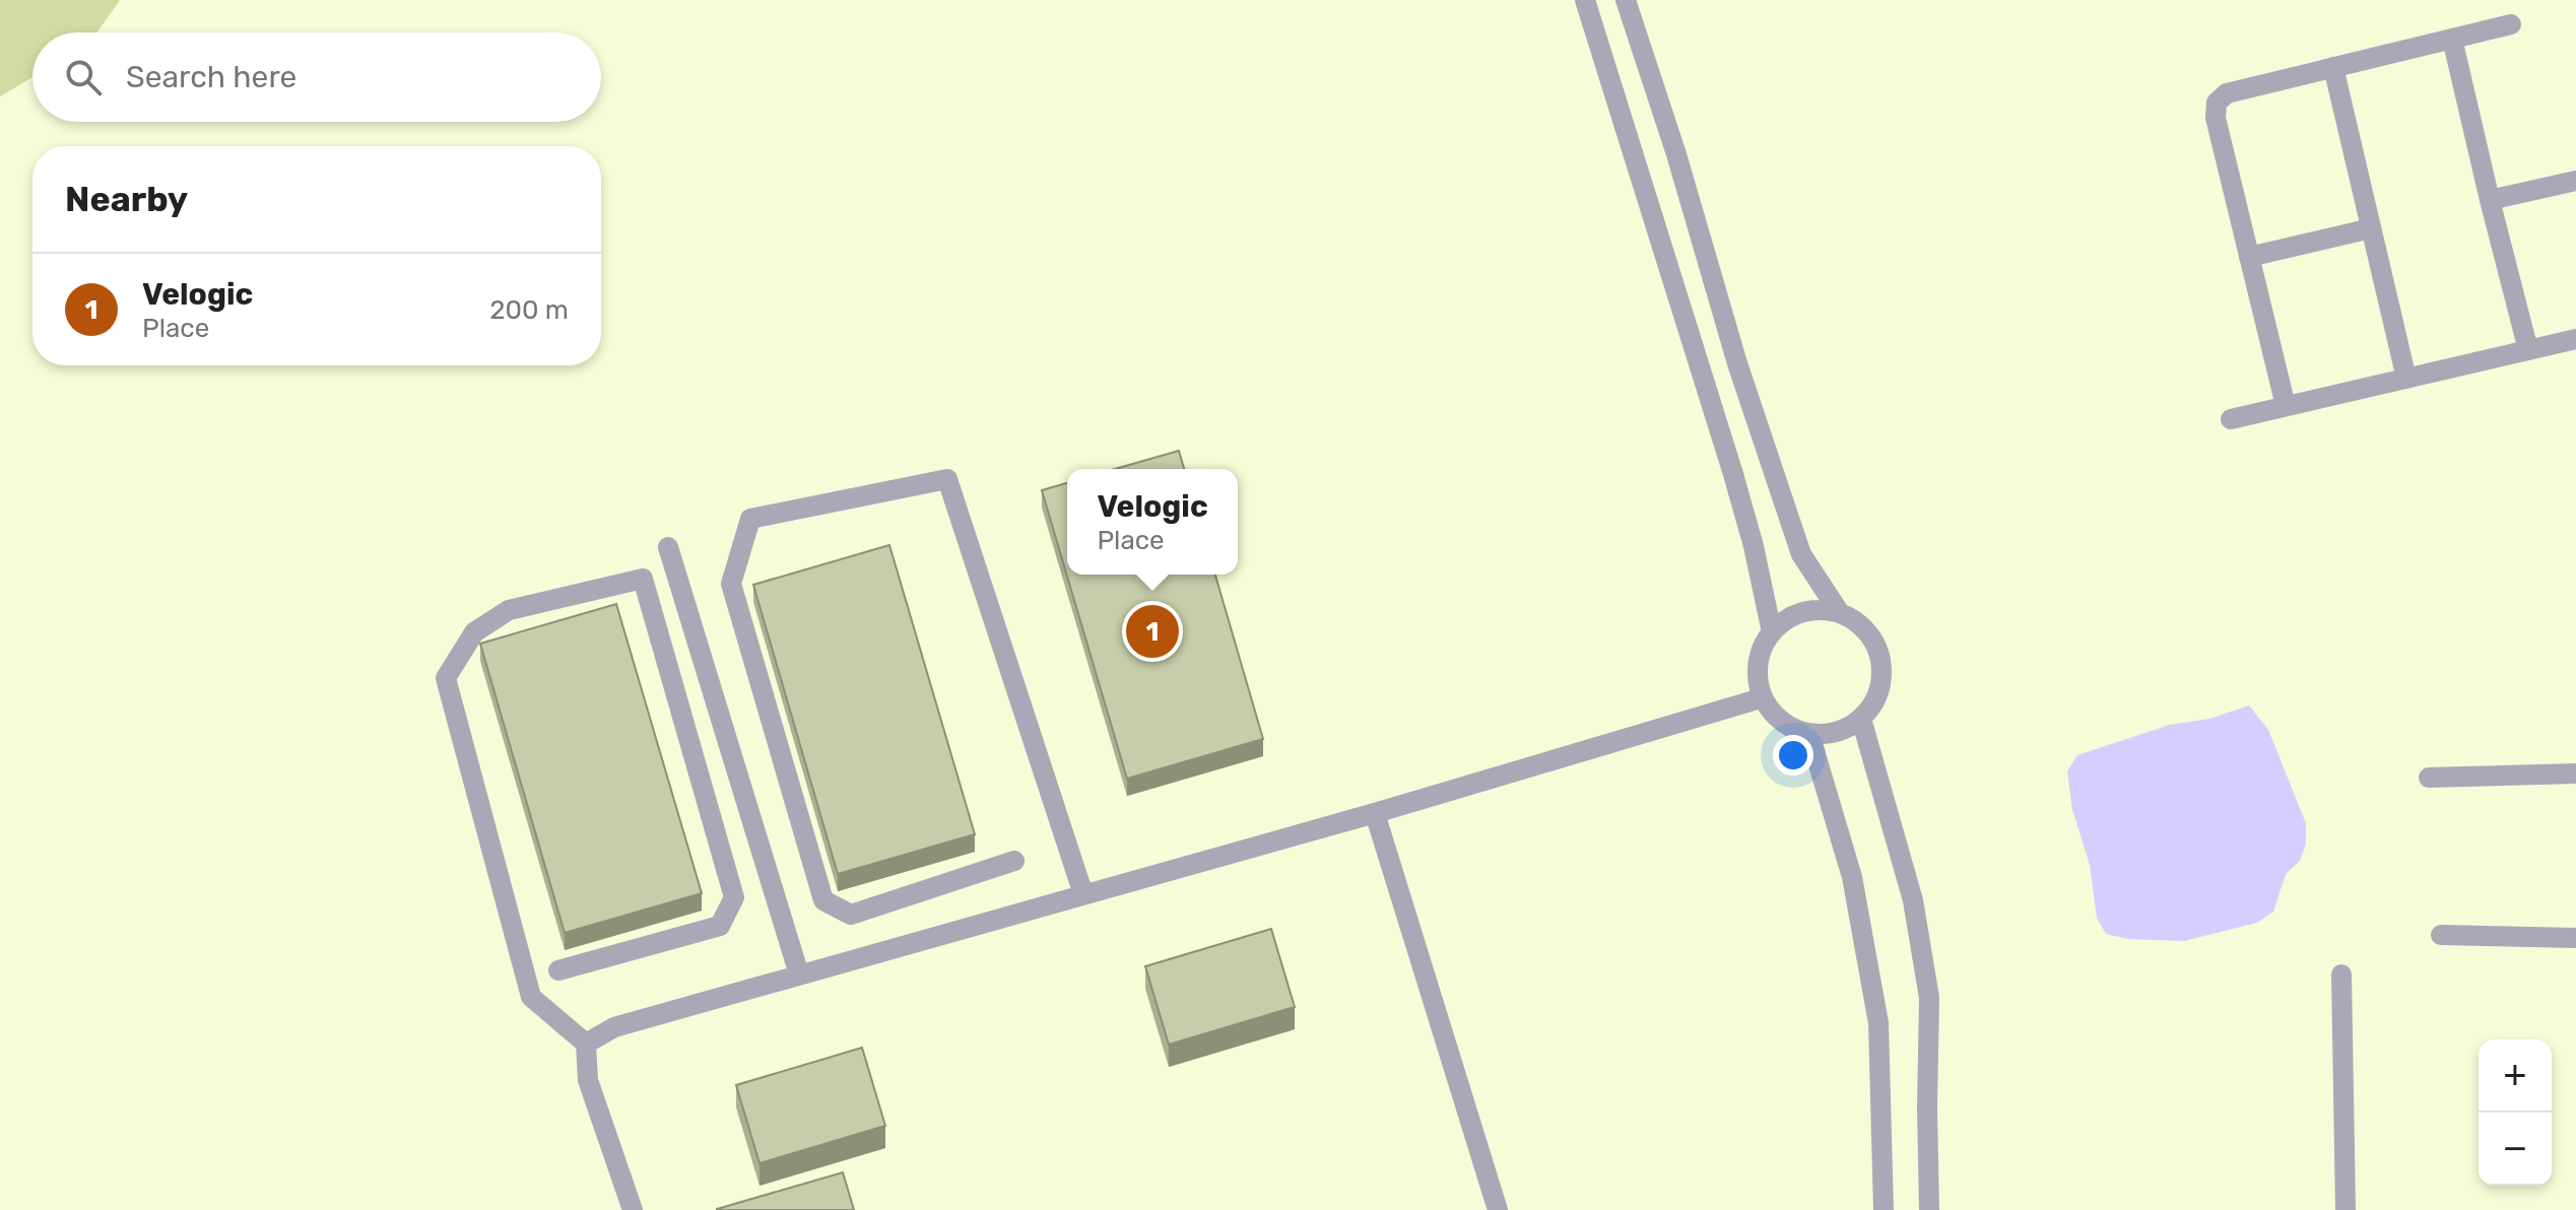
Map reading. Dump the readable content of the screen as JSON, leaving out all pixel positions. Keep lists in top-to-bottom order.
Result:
{
  "page": {
    "search": "Search here",
    "heading": "Nearby",
    "list": [
      {
        "mark": "1",
        "name": "Velogic",
        "note": "Place",
        "value": "200 m"
      }
    ],
    "popup": ["Velogic", "Place"],
    "pins": "1",
    "map_buttons": ["+", "−"]
  }
}
